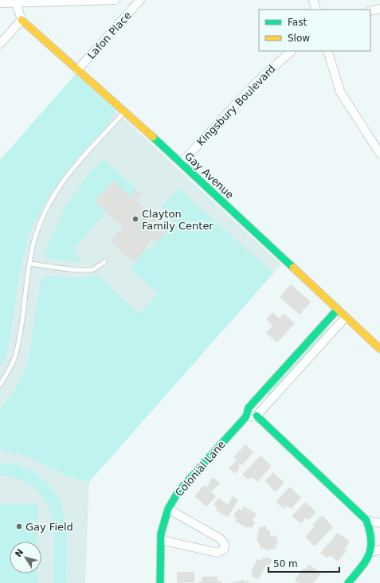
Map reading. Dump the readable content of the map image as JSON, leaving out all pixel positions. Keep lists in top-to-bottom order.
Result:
{
  "streets": {
    "street": [
      "Lafon Place",
      "Kingsbury Boulevard",
      "Gay Avenue",
      "Colonial Lane"
    ]
  },
  "crossings": [
    ["Lafon Place", "Gay Avenue"],
    ["Kingsbury Boulevard", "Gay Avenue"],
    ["Gay Avenue", "Colonial Lane"]
  ],
  "places": ["Clayton Family Center", "Gay Field"],
  "legend": ["Fast", "Slow"],
  "scale_bar": "50 m",
  "north": "top left"
}
